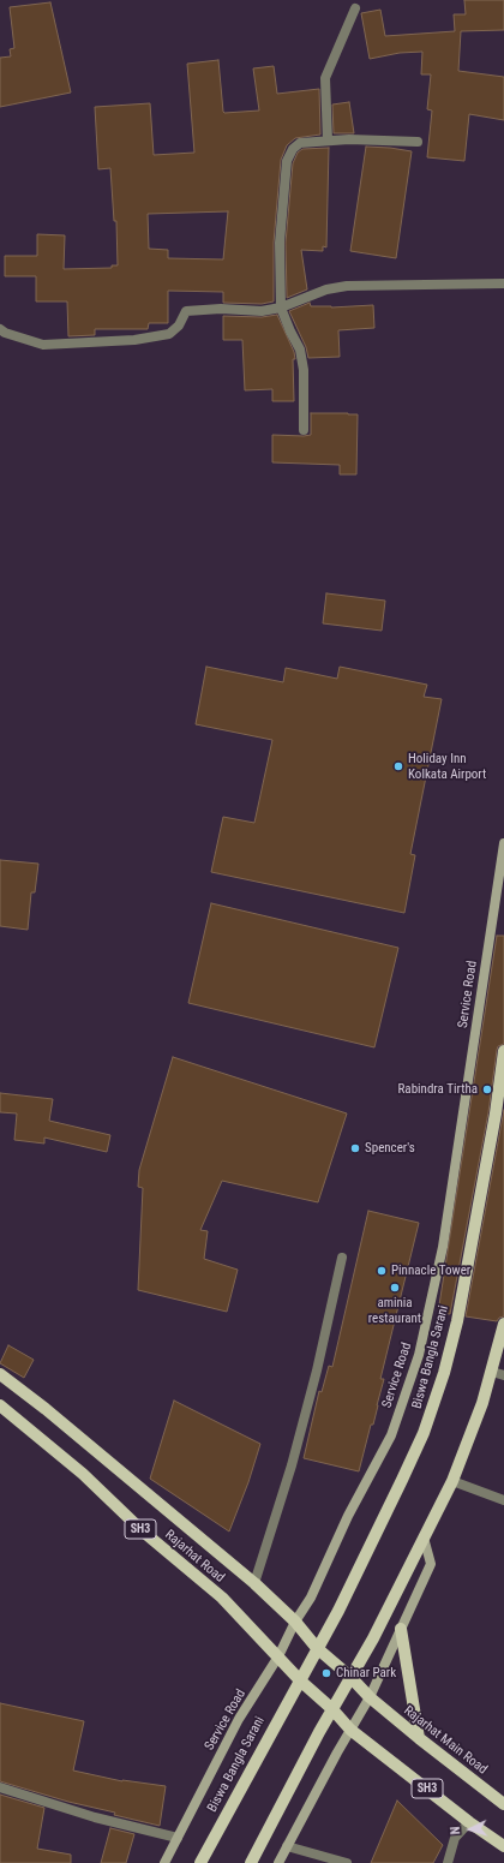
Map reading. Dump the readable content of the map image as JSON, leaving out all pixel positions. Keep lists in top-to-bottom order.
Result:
{
  "streets": {
    "main road": [
      "Biswa Bangla Sarani",
      "SH3",
      "Rajarhat Road",
      "Rajarhat Main Road"
    ],
    "street": ["Service Road"]
  },
  "crossings": [
    ["Service Road", "SH3"],
    ["Service Road", "Rajarhat Road"],
    ["Biswa Bangla Sarani", "SH3"],
    ["Biswa Bangla Sarani", "Rajarhat Road"],
    ["SH3", "Rajarhat Road"],
    ["SH3", "Rajarhat Main Road"]
  ],
  "places": [
    "Holiday Inn Kolkata Airport",
    "Rabindra Tirtha",
    "Spencer's",
    "Pinnacle Tower",
    "aminia restaurant",
    "Chinar Park"
  ],
  "north": "left"
}
